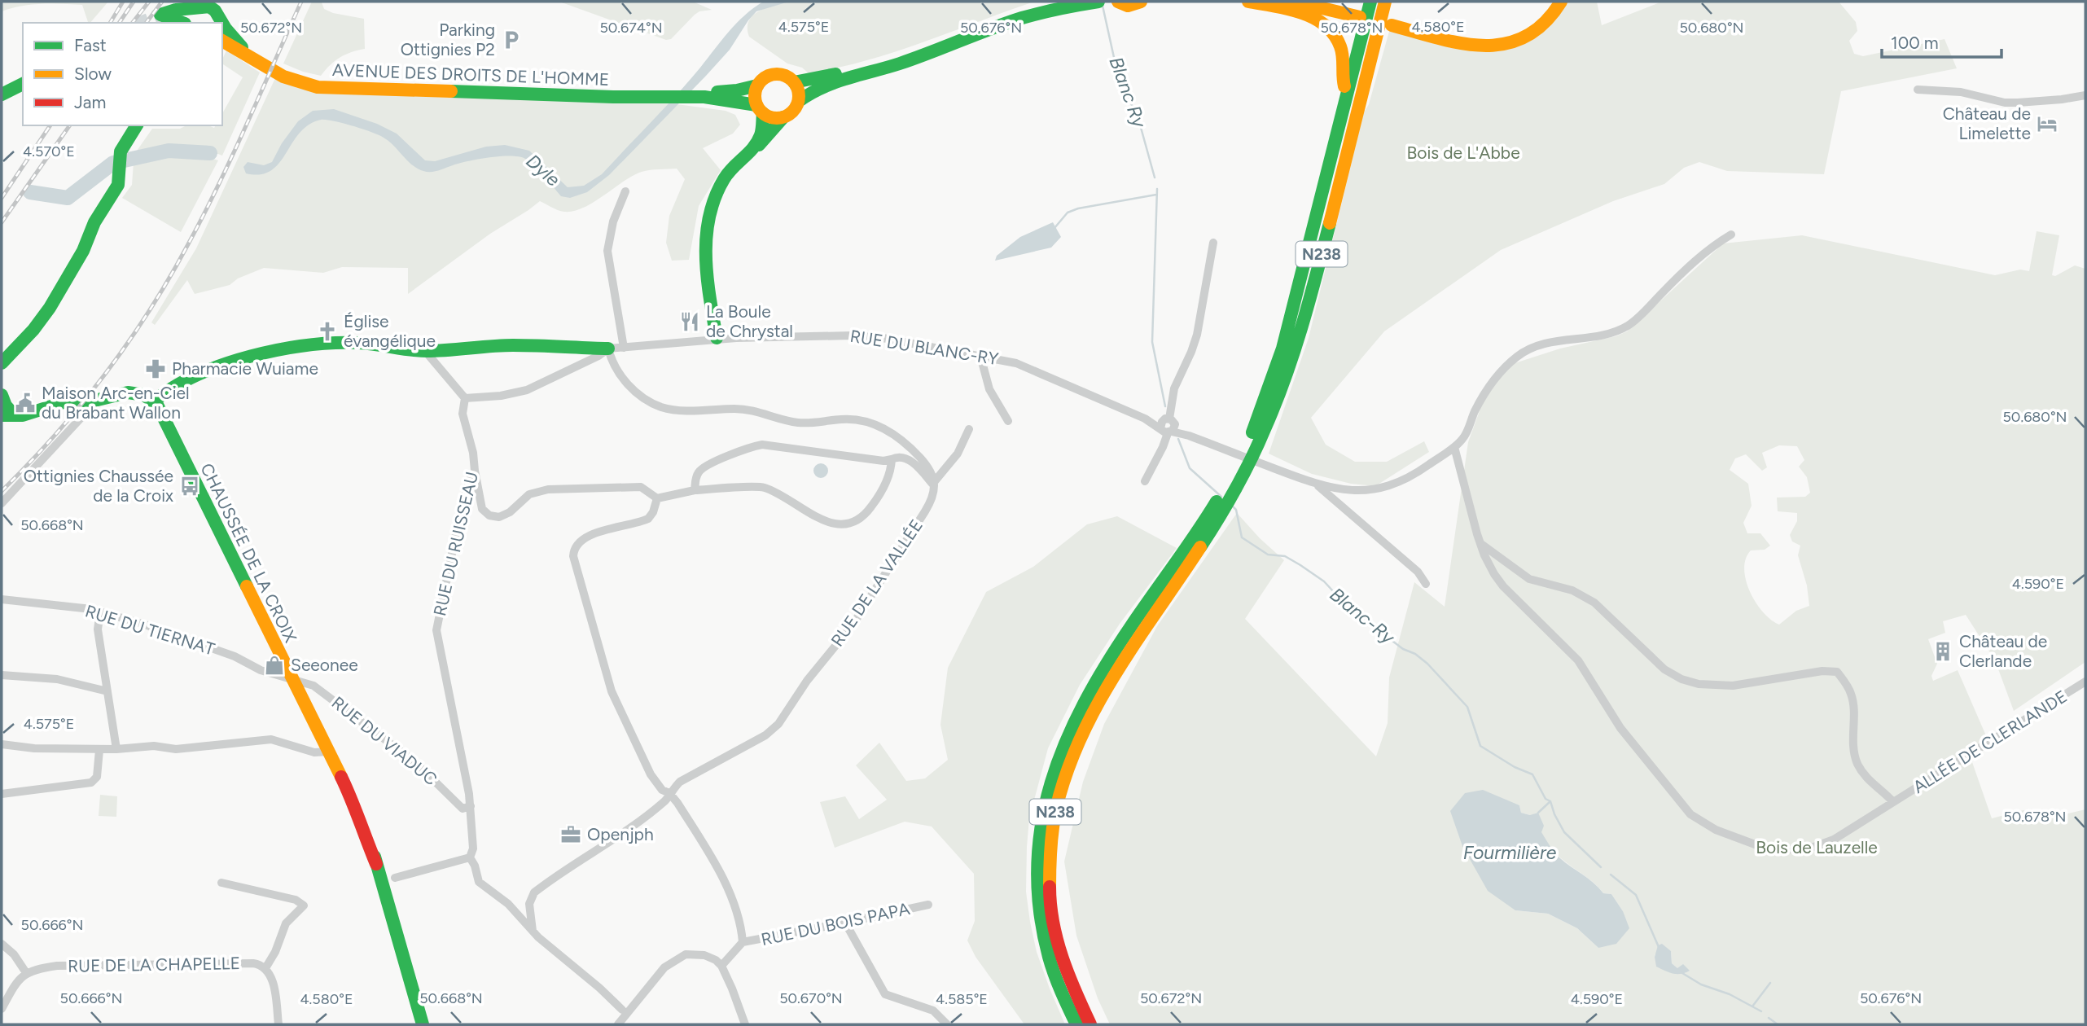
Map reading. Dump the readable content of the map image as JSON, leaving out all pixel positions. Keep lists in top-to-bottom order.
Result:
{
  "streets": {
    "main road": ["AVENUE DES DROITS DE L'HOMME", "N238", "CHAUSSÉE DE LA CROIX"],
    "street": [
      "RUE DU BLANC-RY",
      "RUE DU RUISSEAU",
      "RUE DE LA VALLÉE",
      "RUE DU TIERNAT",
      "RUE DU VIADUC",
      "ALLÉE DE CLERLANDE",
      "RUE DU BOIS PAPA",
      "RUE DE LA CHAPELLE"
    ]
  },
  "crossings": [
    ["RUE DU BLANC-RY", "RUE DU RUISSEAU"],
    ["RUE DU BLANC-RY", "ALLÉE DE CLERLANDE"],
    ["RUE DU RUISSEAU", "RUE DU VIADUC"],
    ["CHAUSSÉE DE LA CROIX", "RUE DU TIERNAT"],
    ["CHAUSSÉE DE LA CROIX", "RUE DU VIADUC"],
    ["RUE DU TIERNAT", "RUE DU VIADUC"]
  ],
  "water": [
    "Blanc Ry",
    "Dyle",
    "Blanc-Ry",
    "Fourmilière"
  ],
  "parks": ["Bois de L'Abbe", "Bois de Lauzelle"],
  "places": {
    "parking": ["Parking Ottignies P2"],
    "hotel": ["Château de Limelette"],
    "restaurant": ["La Boule de Chrystal"],
    "church": ["Église évangélique"],
    "pharmacy": ["Pharmacie Wuiame"],
    "public building": ["Maison Arc-en-Ciel du Brabant Wallon"],
    "bus stop": ["Ottignies Chaussée de la Croix"],
    "building": ["Château de Clerlande"],
    "shop": ["Seeonee"],
    "office": ["Openjph"]
  },
  "legend": ["Fast", "Slow", "Jam"],
  "scale_bar": "100 m",
  "coordinates": [
    "4.575°E",
    "4.580°E",
    "50.672°N",
    "50.674°N",
    "50.676°N",
    "50.678°N",
    "50.680°N",
    "4.570°E",
    "50.668°N",
    "4.590°E",
    "50.666°N",
    "50.670°N",
    "4.585°E"
  ]
}
